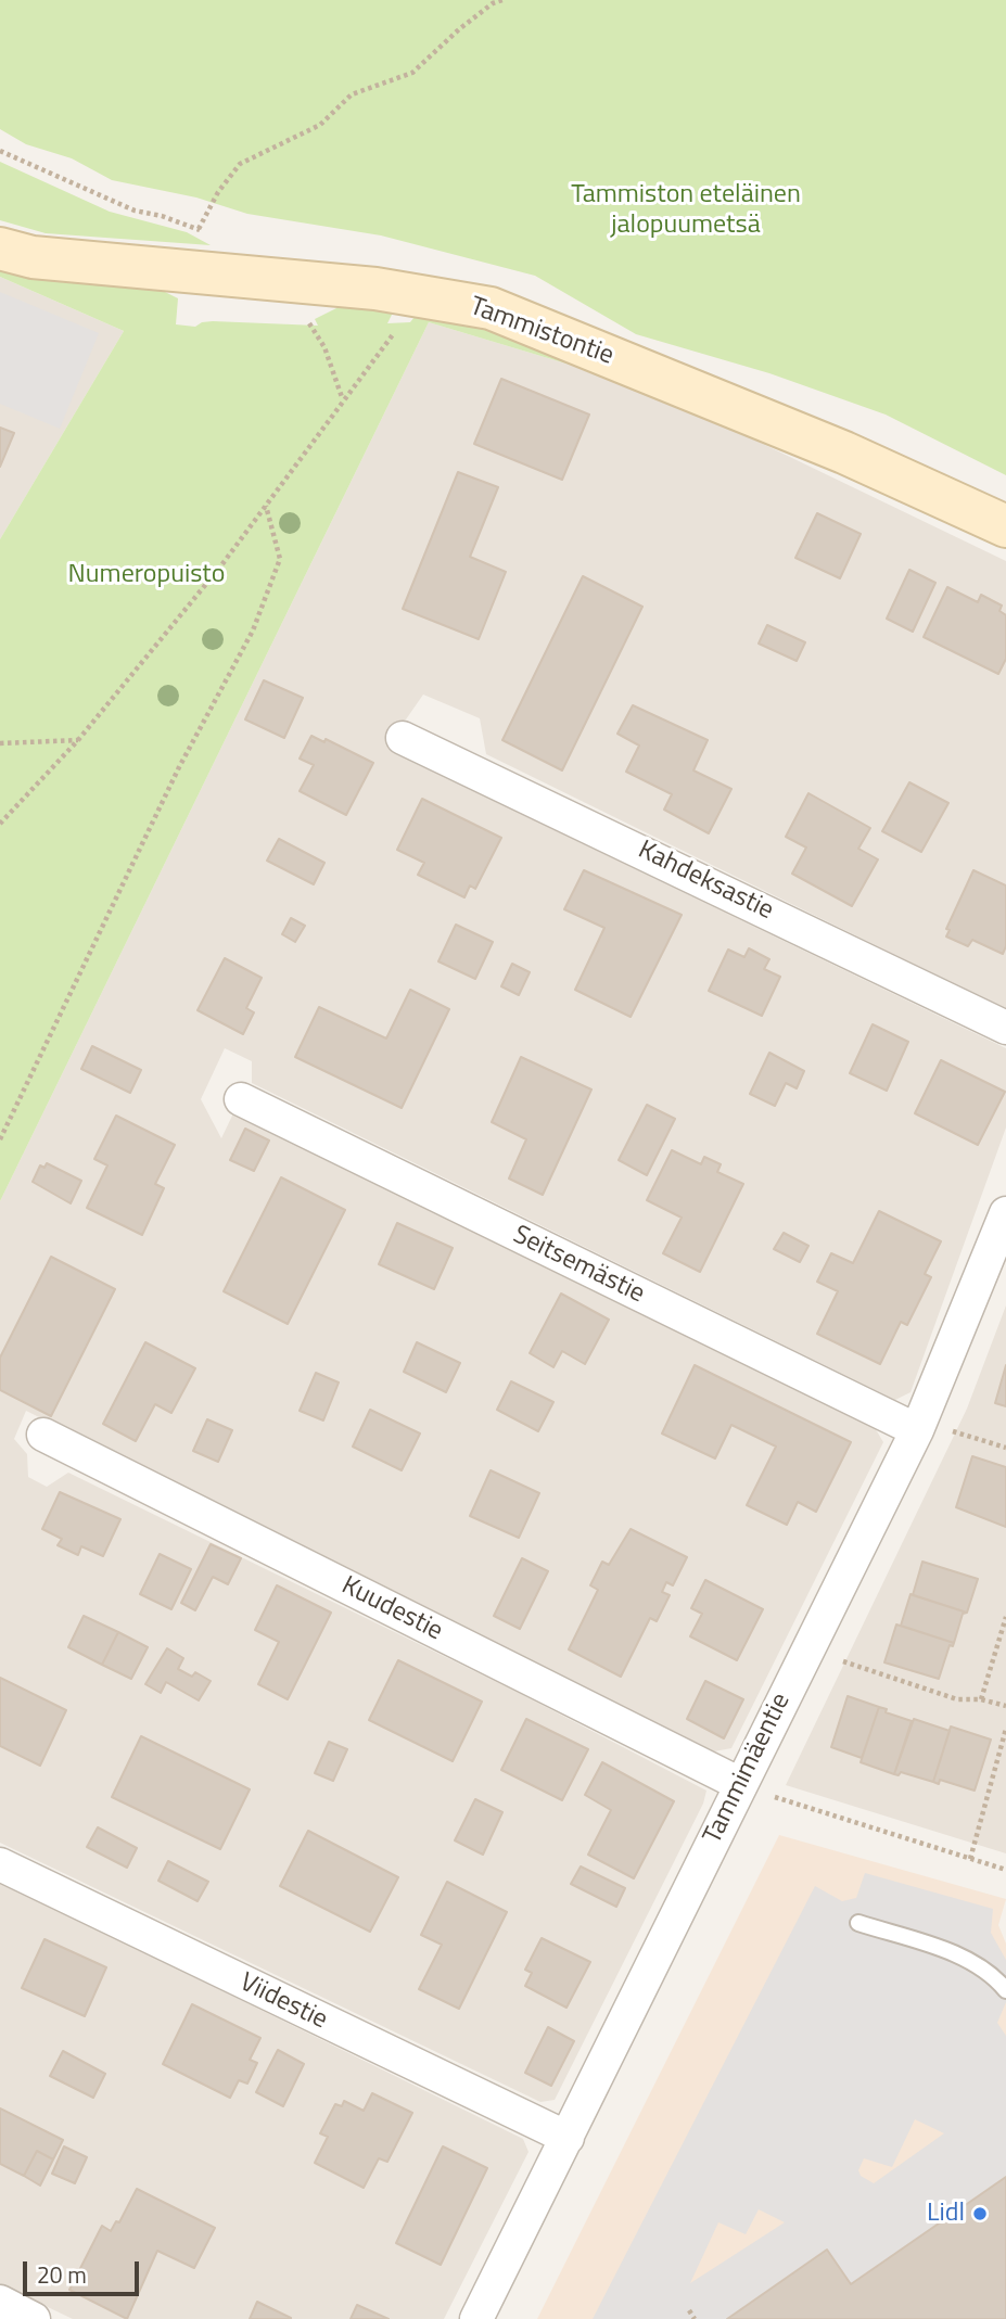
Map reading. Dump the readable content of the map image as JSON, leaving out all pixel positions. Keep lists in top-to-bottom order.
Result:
{
  "streets": {
    "street": [
      "Tammistontie",
      "Kahdeksastie",
      "Seitsemästie",
      "Kuudestie",
      "Tammimäentie",
      "Viidestie"
    ]
  },
  "crossings": [
    ["Seitsemästie", "Tammimäentie"],
    ["Kuudestie", "Tammimäentie"],
    ["Tammimäentie", "Viidestie"]
  ],
  "parks": ["Tammiston eteläinen jalopuumetsä", "Numeropuisto"],
  "places": ["Lidl"],
  "scale_bar": "20 m"
}
